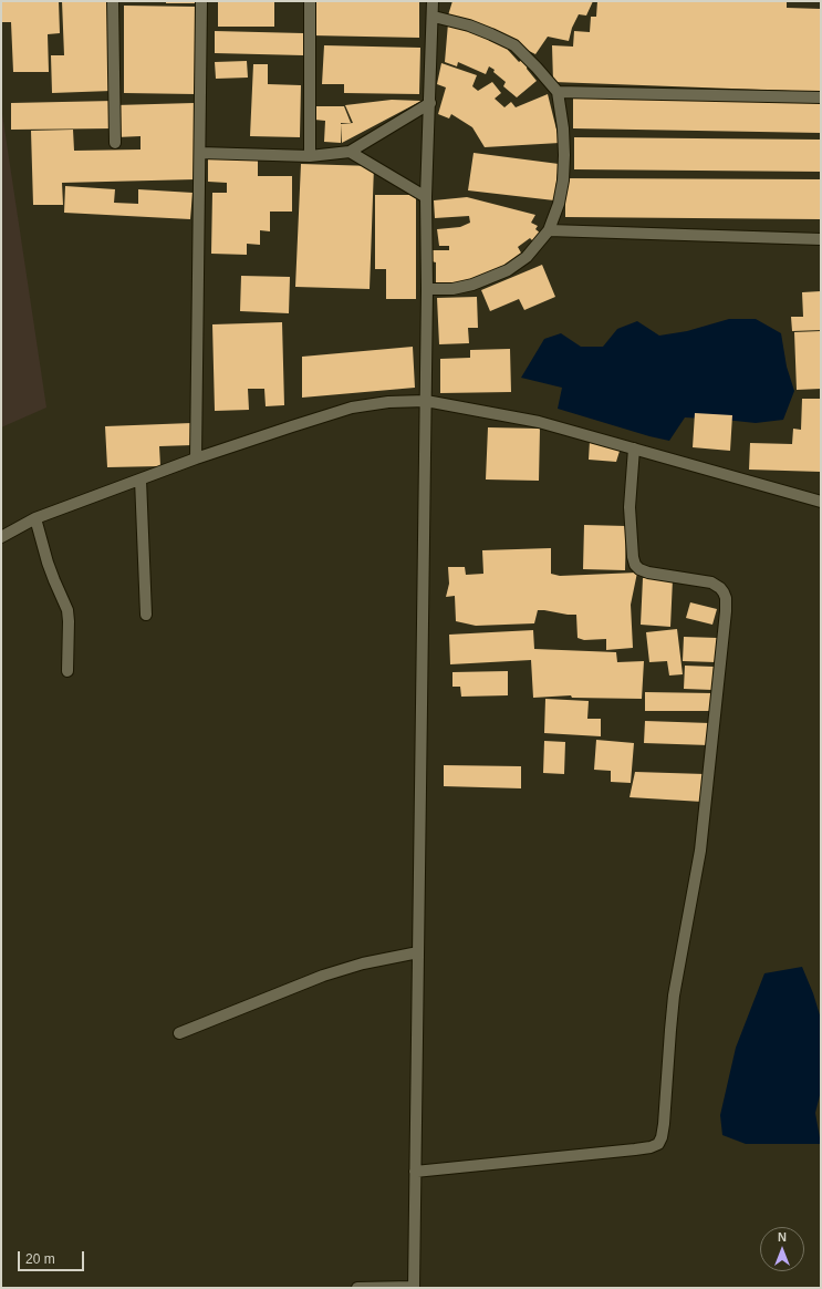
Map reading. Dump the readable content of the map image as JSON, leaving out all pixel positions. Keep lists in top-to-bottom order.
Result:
{
  "scale_bar": "20 m",
  "north": "top"
}
